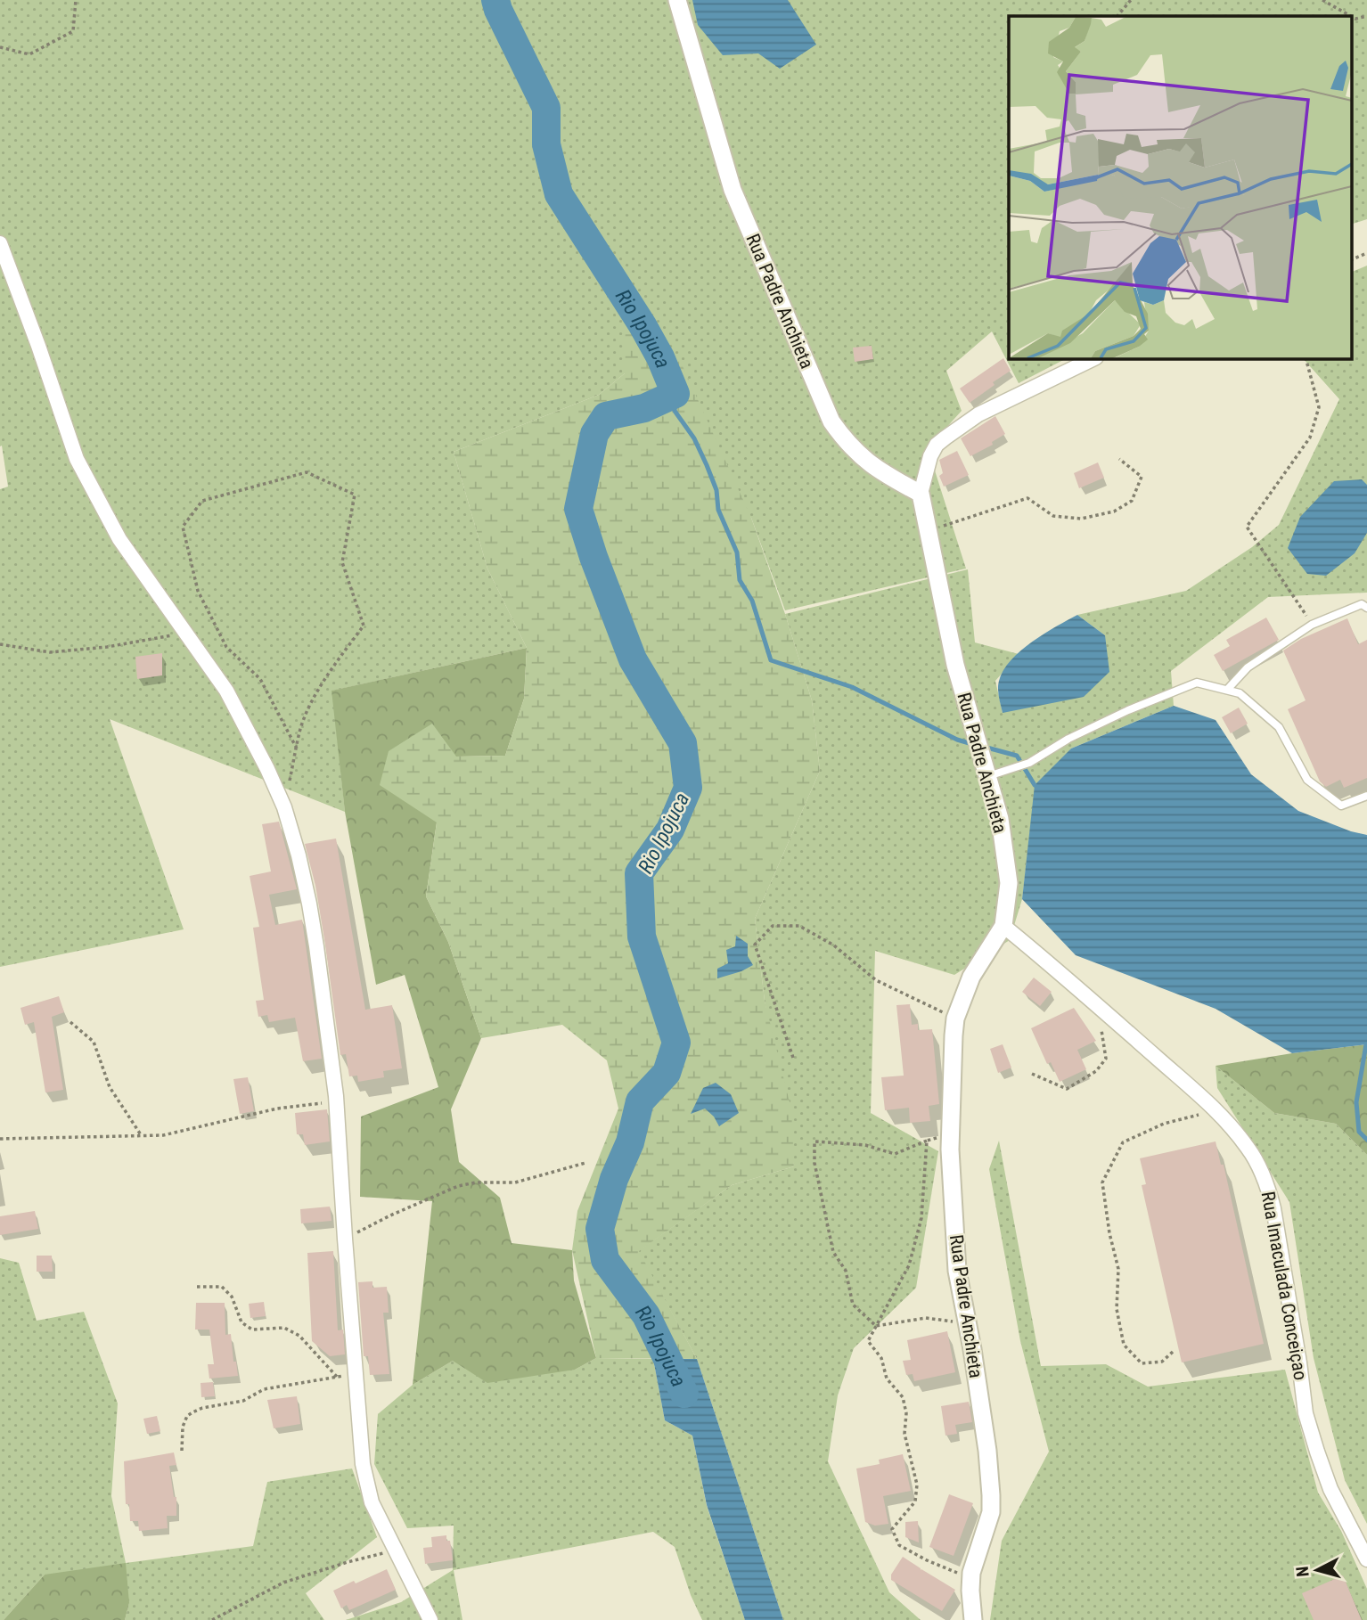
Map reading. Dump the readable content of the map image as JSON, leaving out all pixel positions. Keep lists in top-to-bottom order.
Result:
{
  "streets": {
    "street": ["Rua Padre Anchieta", "Rua Imaculada Conceiçao"]
  },
  "crossings": [
    ["Rua Padre Anchieta", "Rua Imaculada Conceiçao"]
  ],
  "water": ["Rio Ipojuca"],
  "north": "left"
}
